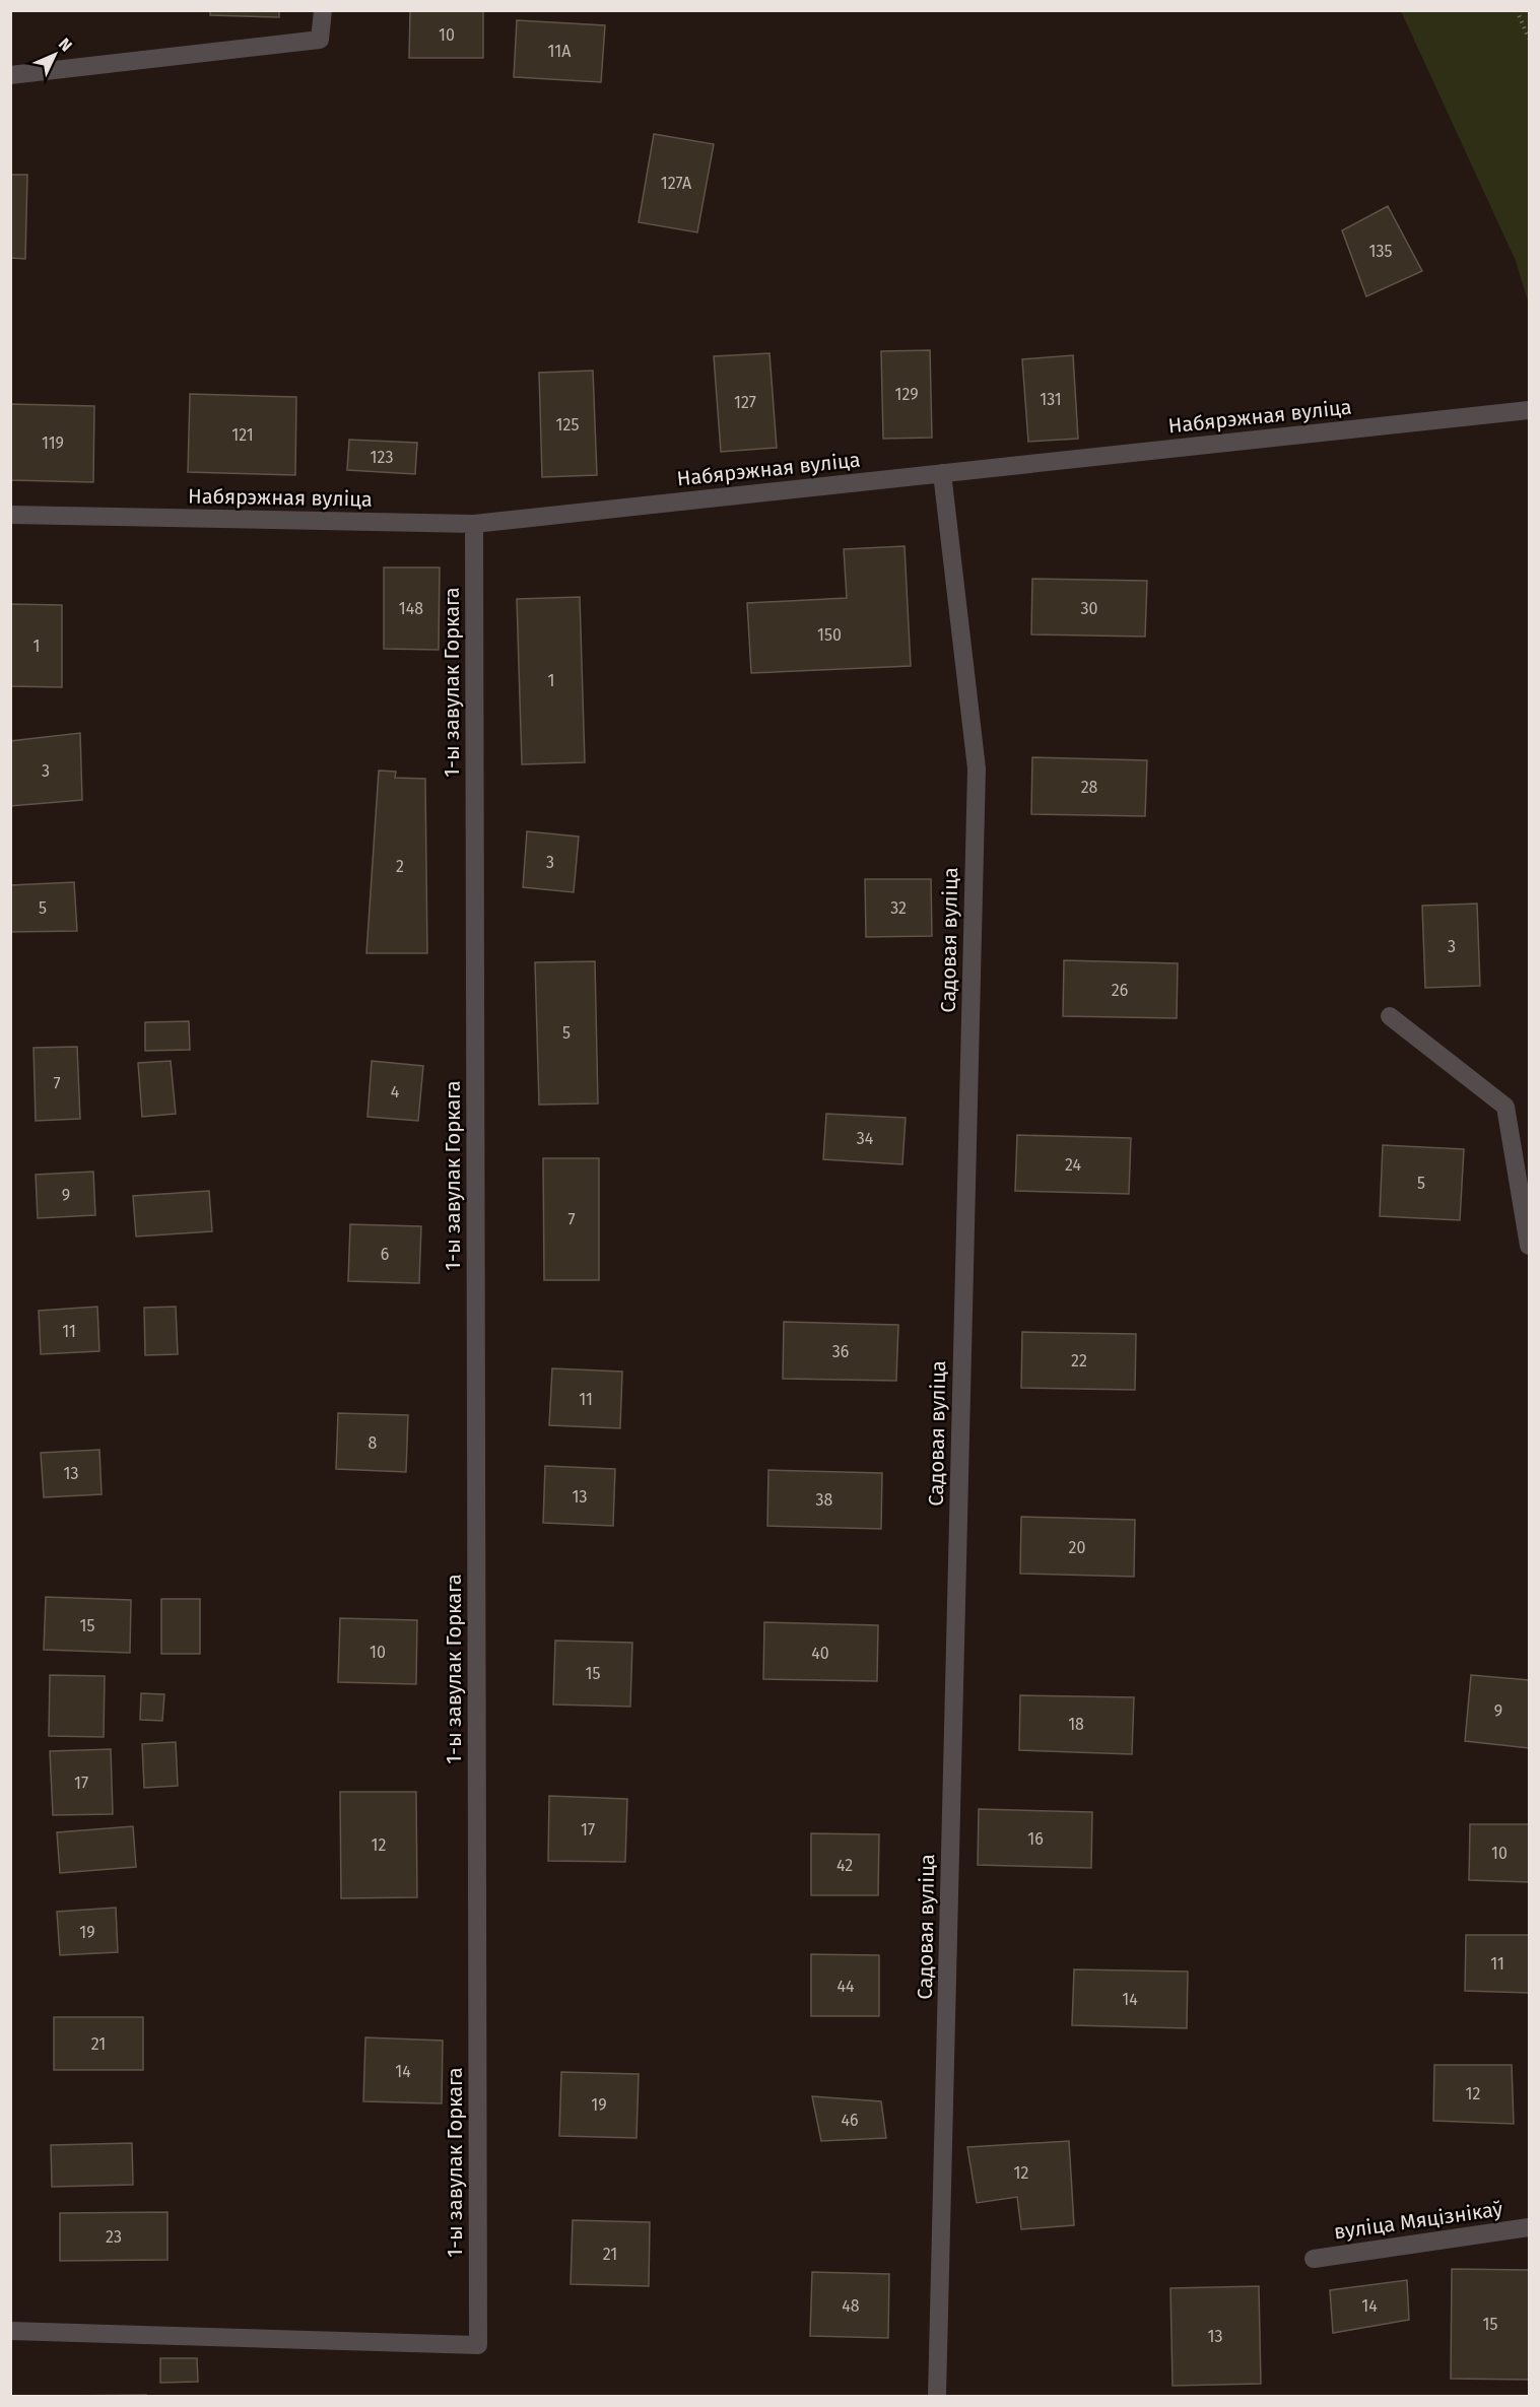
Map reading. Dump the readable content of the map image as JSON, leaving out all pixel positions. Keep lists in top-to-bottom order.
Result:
{
  "streets": {
    "street": [
      "Набярэжная вуліца",
      "1-ы завулак Горкага",
      "Садовая вуліца",
      "вуліца Мяцізнікаў"
    ]
  },
  "crossings": [
    ["Набярэжная вуліца", "1-ы завулак Горкага"],
    ["Набярэжная вуліца", "Садовая вуліца"]
  ],
  "house_numbers": [
    "10",
    "11А",
    "127А",
    "135",
    "129",
    "131",
    "127",
    "125",
    "121",
    "119",
    "123",
    "148",
    "30",
    "150",
    "1",
    "1",
    "3",
    "28",
    "3",
    "2",
    "5",
    "32",
    "3",
    "26",
    "5",
    "7",
    "4",
    "34",
    "24",
    "5",
    "9",
    "7",
    "6",
    "11",
    "36",
    "22",
    "11",
    "8",
    "13",
    "13",
    "38",
    "20",
    "15",
    "10",
    "40",
    "15",
    "9",
    "18",
    "17",
    "17",
    "16",
    "12",
    "10",
    "42",
    "19",
    "11",
    "44",
    "14",
    "21",
    "14",
    "12",
    "19",
    "46",
    "12",
    "23",
    "21",
    "48",
    "14",
    "15",
    "13"
  ],
  "north": "top right"
}
